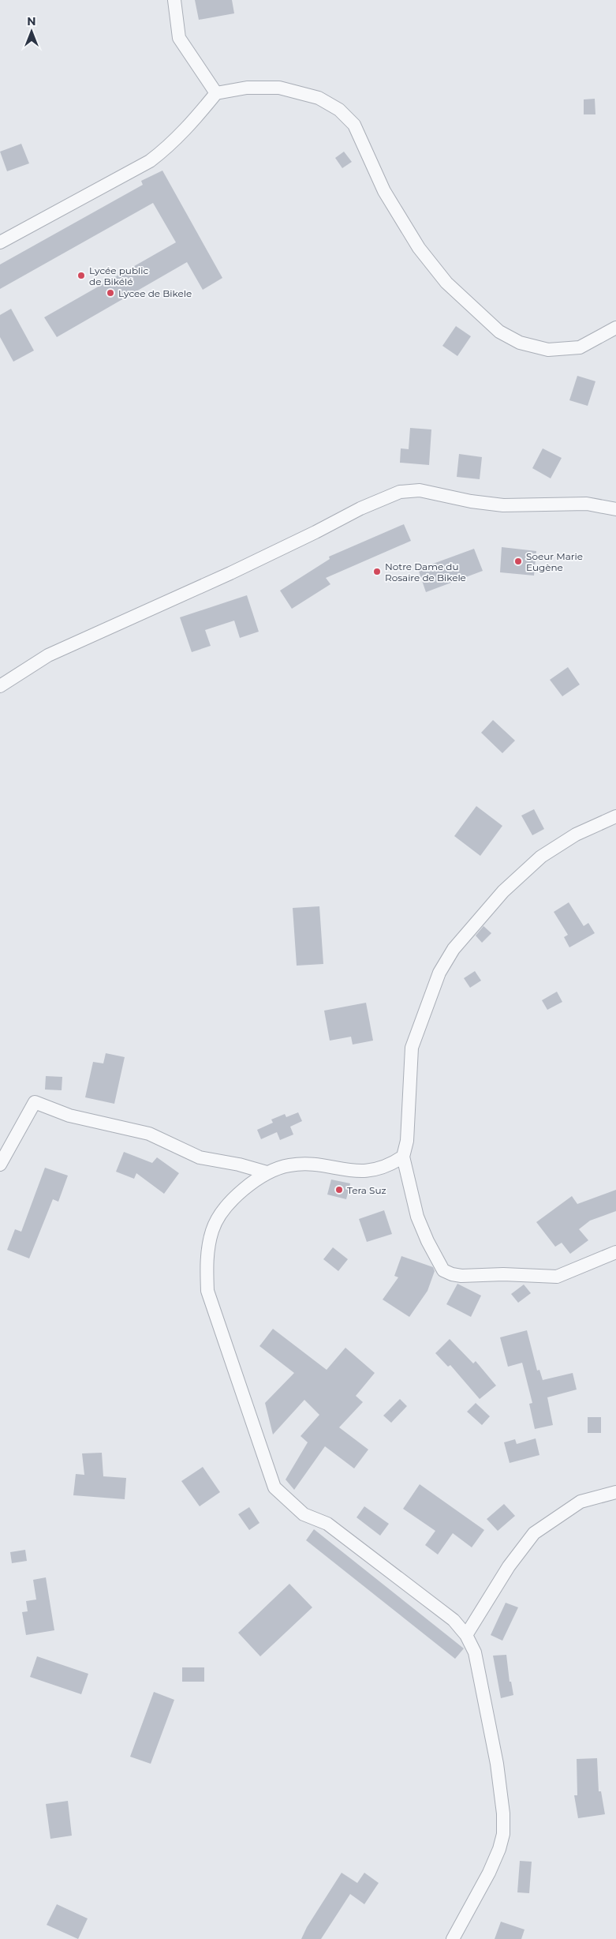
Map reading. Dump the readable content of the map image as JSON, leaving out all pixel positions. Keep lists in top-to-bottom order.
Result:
{
  "places": [
    "Lycée public de Bikélé",
    "Lycee de Bikele",
    "Soeur Marie Eugène",
    "Notre Dame du Rosaire de Bikele",
    "Tera Suz"
  ],
  "north": "top"
}
